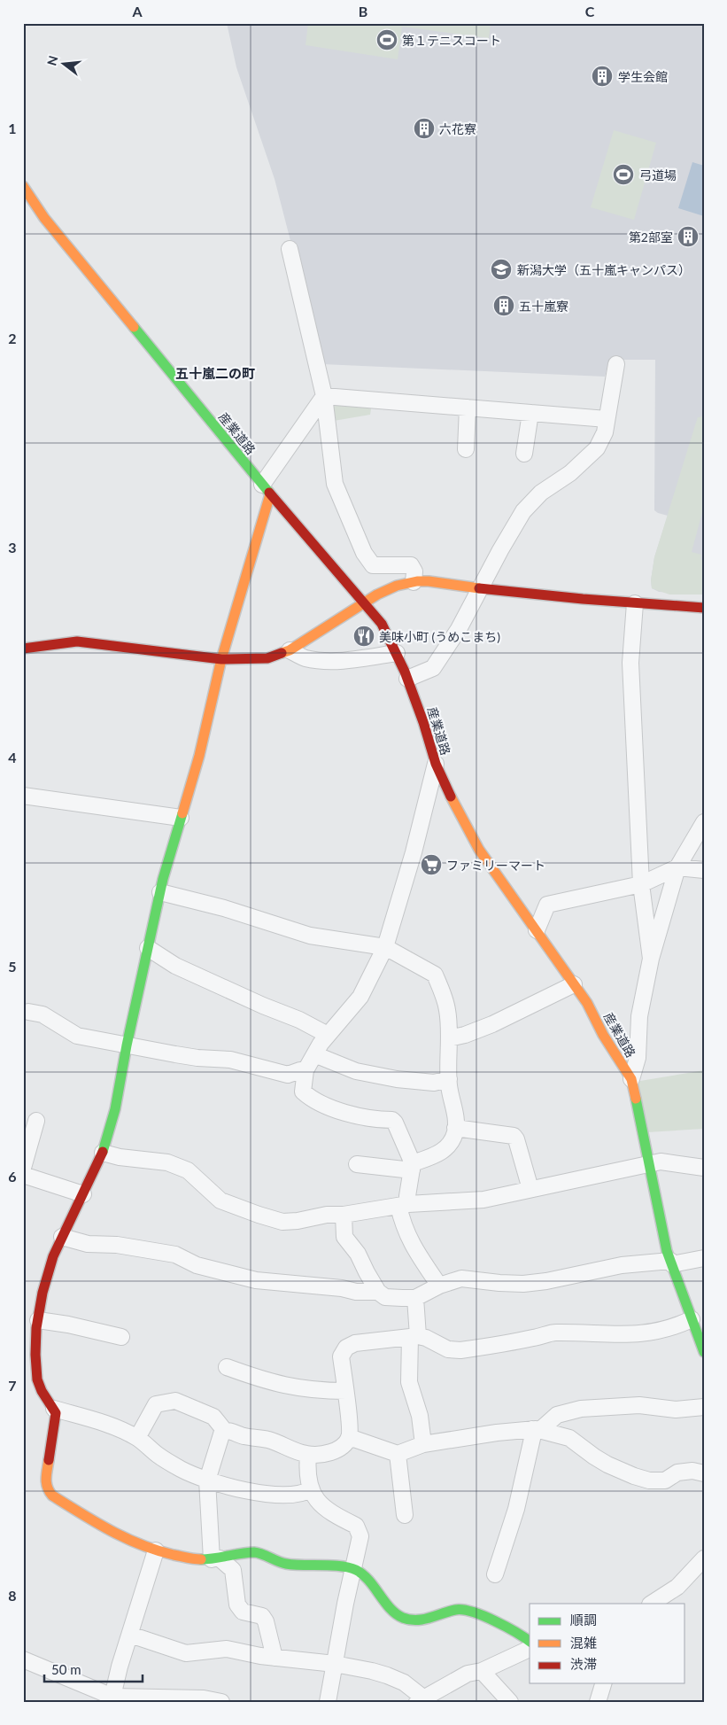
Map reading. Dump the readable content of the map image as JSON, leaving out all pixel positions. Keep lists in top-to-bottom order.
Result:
{
  "streets": {
    "street": ["産業道路"]
  },
  "districts": ["五十嵐二の町"],
  "places": {
    "sports": ["第１テニスコート", "弓道場"],
    "building": [
      "学生会館",
      "六花寮",
      "第2部室",
      "五十嵐寮"
    ],
    "school or university": ["新潟大学（五十嵐キャンパス）"],
    "restaurant": ["美味小町 (うめこまち)"],
    "supermarket": ["ファミリーマート"]
  },
  "legend": ["順調", "混雑", "渋滞"],
  "scale_bar": "50 m",
  "north": "left",
  "grid": {
    "columns": ["A", "B", "C"],
    "rows": [
      "1",
      "2",
      "3",
      "4",
      "5",
      "6",
      "7",
      "8"
    ]
  }
}
